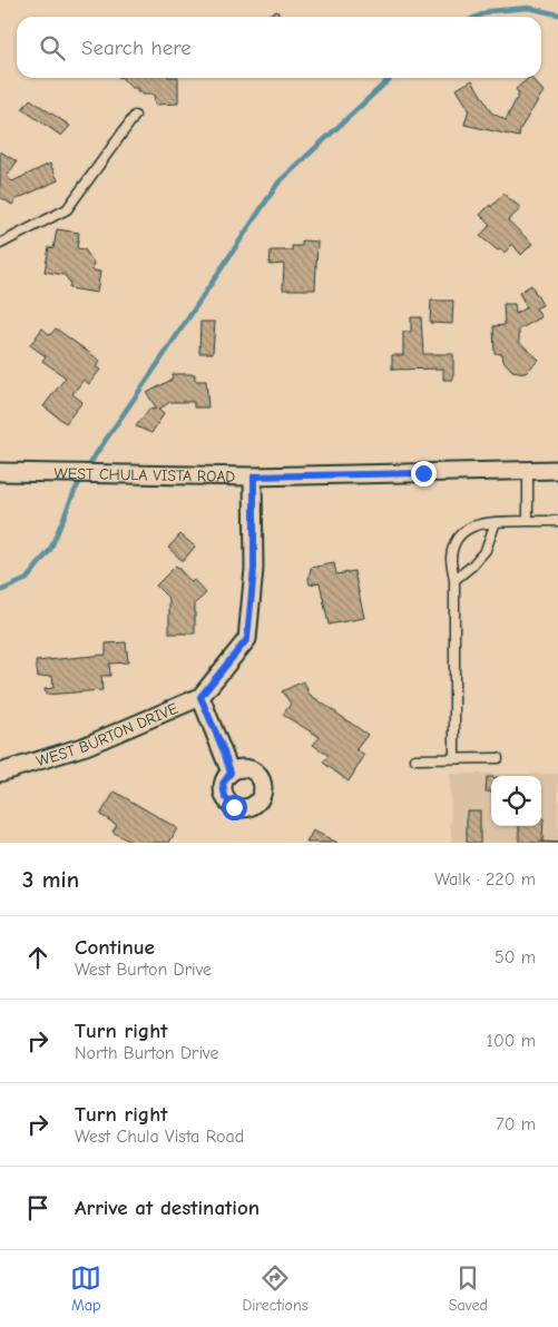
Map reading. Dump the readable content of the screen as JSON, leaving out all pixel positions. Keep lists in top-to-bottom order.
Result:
{
  "streets": {
    "street": ["WEST CHULA VISTA ROAD", "WEST BURTON DRIVE"]
  },
  "page": {
    "search": "Search here",
    "heading": ["3 min", "Walk · 220 m"],
    "list": [
      ["Continue", "West Burton Drive", "50 m"],
      ["Turn right", "North Burton Drive", "100 m"],
      ["Turn right", "West Chula Vista Road", "70 m"],
      "Arrive at destination"
    ],
    "nav": ["Map", "Directions", "Saved"]
  }
}
